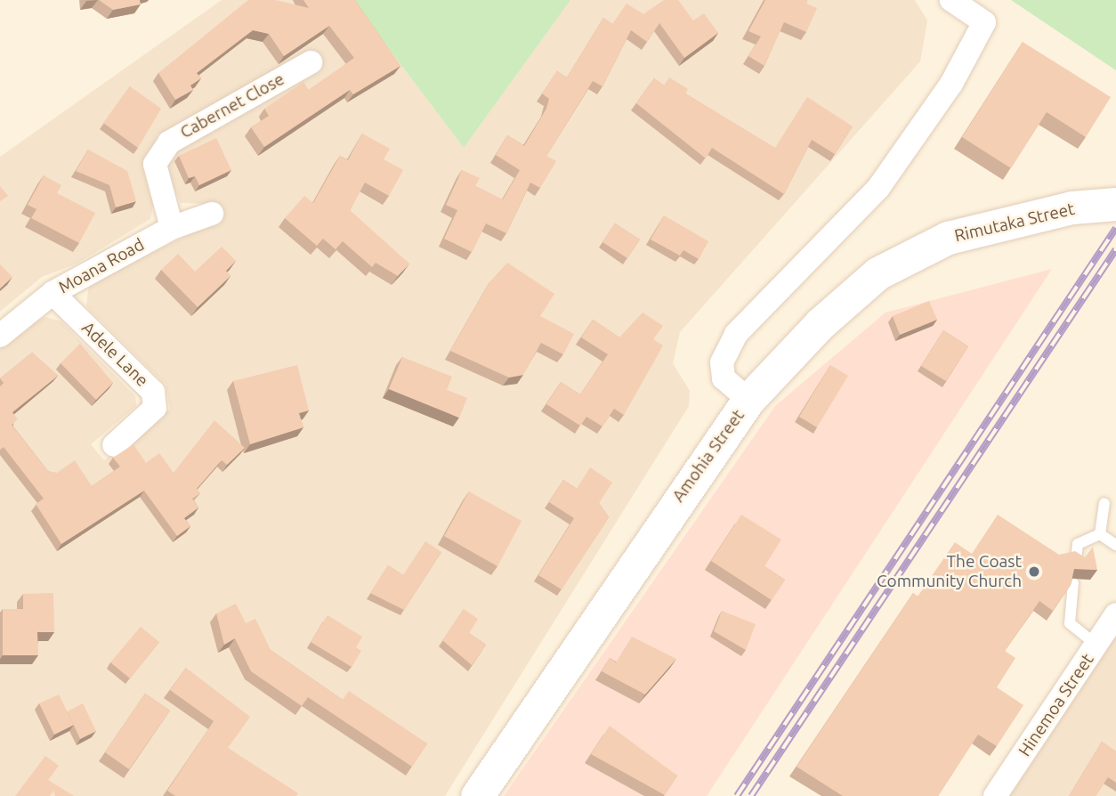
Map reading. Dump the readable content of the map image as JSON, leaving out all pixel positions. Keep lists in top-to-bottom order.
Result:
{
  "streets": {
    "main road": ["Rimutaka Street", "Amohia Street"],
    "street": [
      "Cabernet Close",
      "Moana Road",
      "Adele Lane",
      "Hinemoa Street"
    ]
  },
  "crossings": [
    ["Cabernet Close", "Moana Road"],
    ["Rimutaka Street", "Amohia Street"],
    ["Moana Road", "Adele Lane"]
  ],
  "places": ["The Coast Community Church"]
}
